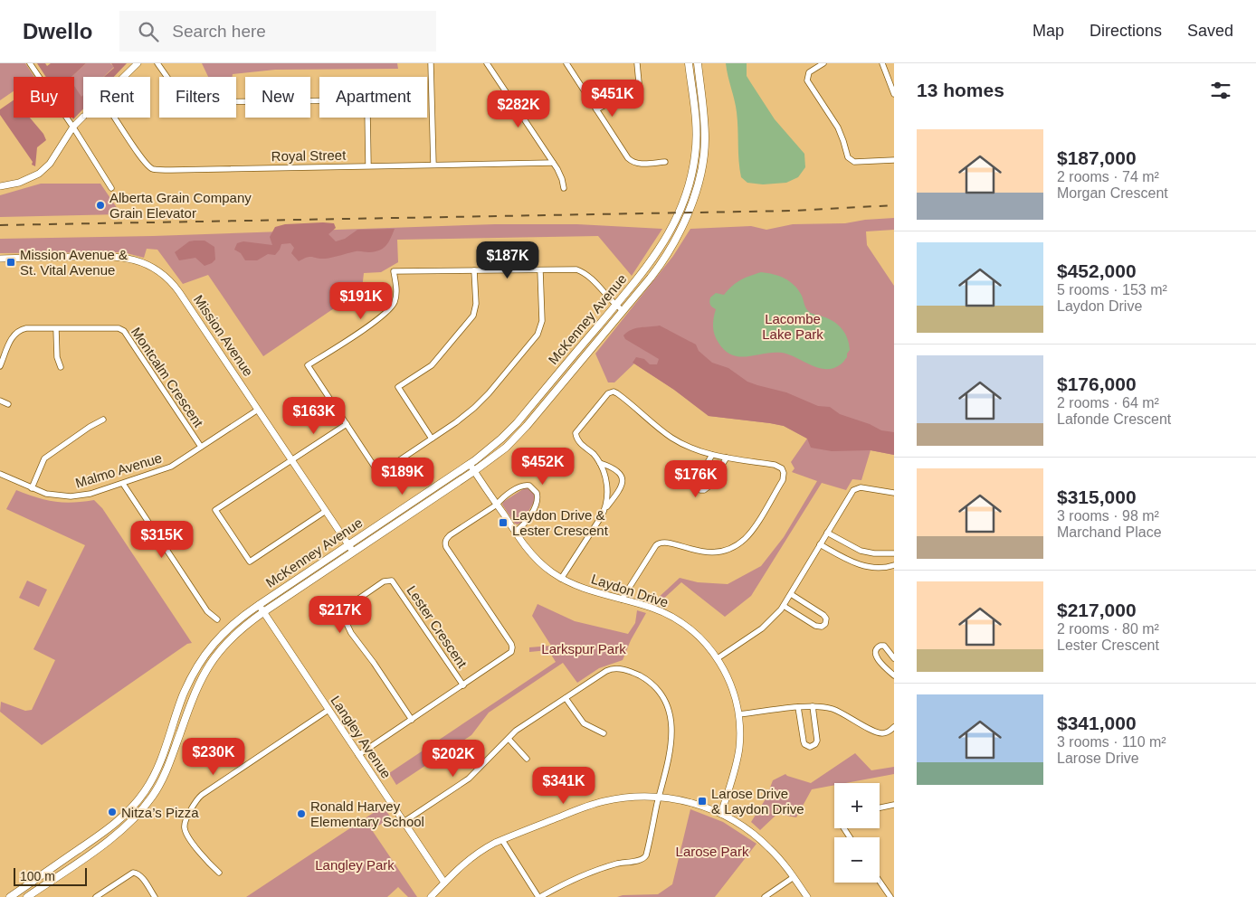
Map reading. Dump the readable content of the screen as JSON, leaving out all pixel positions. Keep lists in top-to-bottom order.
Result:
{
  "streets": {
    "main road": ["McKenney Avenue"],
    "street": [
      "Royal Street",
      "Mission Avenue",
      "Montcalm Crescent",
      "Malmo Avenue",
      "Laydon Drive",
      "Lester Crescent",
      "Langley Avenue"
    ]
  },
  "crossings": [
    ["McKenney Avenue", "Mission Avenue"],
    ["McKenney Avenue", "Laydon Drive"],
    ["McKenney Avenue", "Langley Avenue"],
    ["Mission Avenue", "Malmo Avenue"],
    ["Montcalm Crescent", "Malmo Avenue"],
    ["Laydon Drive", "Lester Crescent"],
    ["Lester Crescent", "Langley Avenue"]
  ],
  "parks": [
    "Lacombe Lake Park",
    "Larkspur Park",
    "Larose Park",
    "Langley Park"
  ],
  "places": {
    "other": ["Alberta Grain Company Grain Elevator", "Nitza’s Pizza", "Ronald Harvey Elementary School"],
    "transit": ["Mission Avenue & St. Vital Avenue", "Laydon Drive & Lester Crescent", "Larose Drive & Laydon Drive"]
  },
  "scale_bar": "100 m",
  "page": {
    "header": "Dwello",
    "search": "Search here",
    "nav": ["Map", "Directions", "Saved"],
    "heading": "13 homes",
    "chip": [
      "Buy",
      "Rent",
      "Filters",
      "New",
      "Apartment"
    ],
    "price": [
      "$451K",
      "$282K",
      "$187K",
      "$191K",
      "$163K",
      "$452K",
      "$189K",
      "$176K",
      "$315K",
      "$217K",
      "$230K",
      "$202K",
      "$341K"
    ],
    "list": [
      {
        "name": "$187,000",
        "note": "2 rooms · 74 m² · Morgan Crescent"
      },
      {
        "name": "$452,000",
        "note": "5 rooms · 153 m² · Laydon Drive"
      },
      {
        "name": "$176,000",
        "note": "2 rooms · 64 m² · Lafonde Crescent"
      },
      {
        "name": "$315,000",
        "note": "3 rooms · 98 m² · Marchand Place"
      },
      {
        "name": "$217,000",
        "note": "2 rooms · 80 m² · Lester Crescent"
      },
      {
        "name": "$341,000",
        "note": "3 rooms · 110 m² · Larose Drive"
      }
    ],
    "map_buttons": ["+", "−"],
    "scale": "100 m"
  }
}
